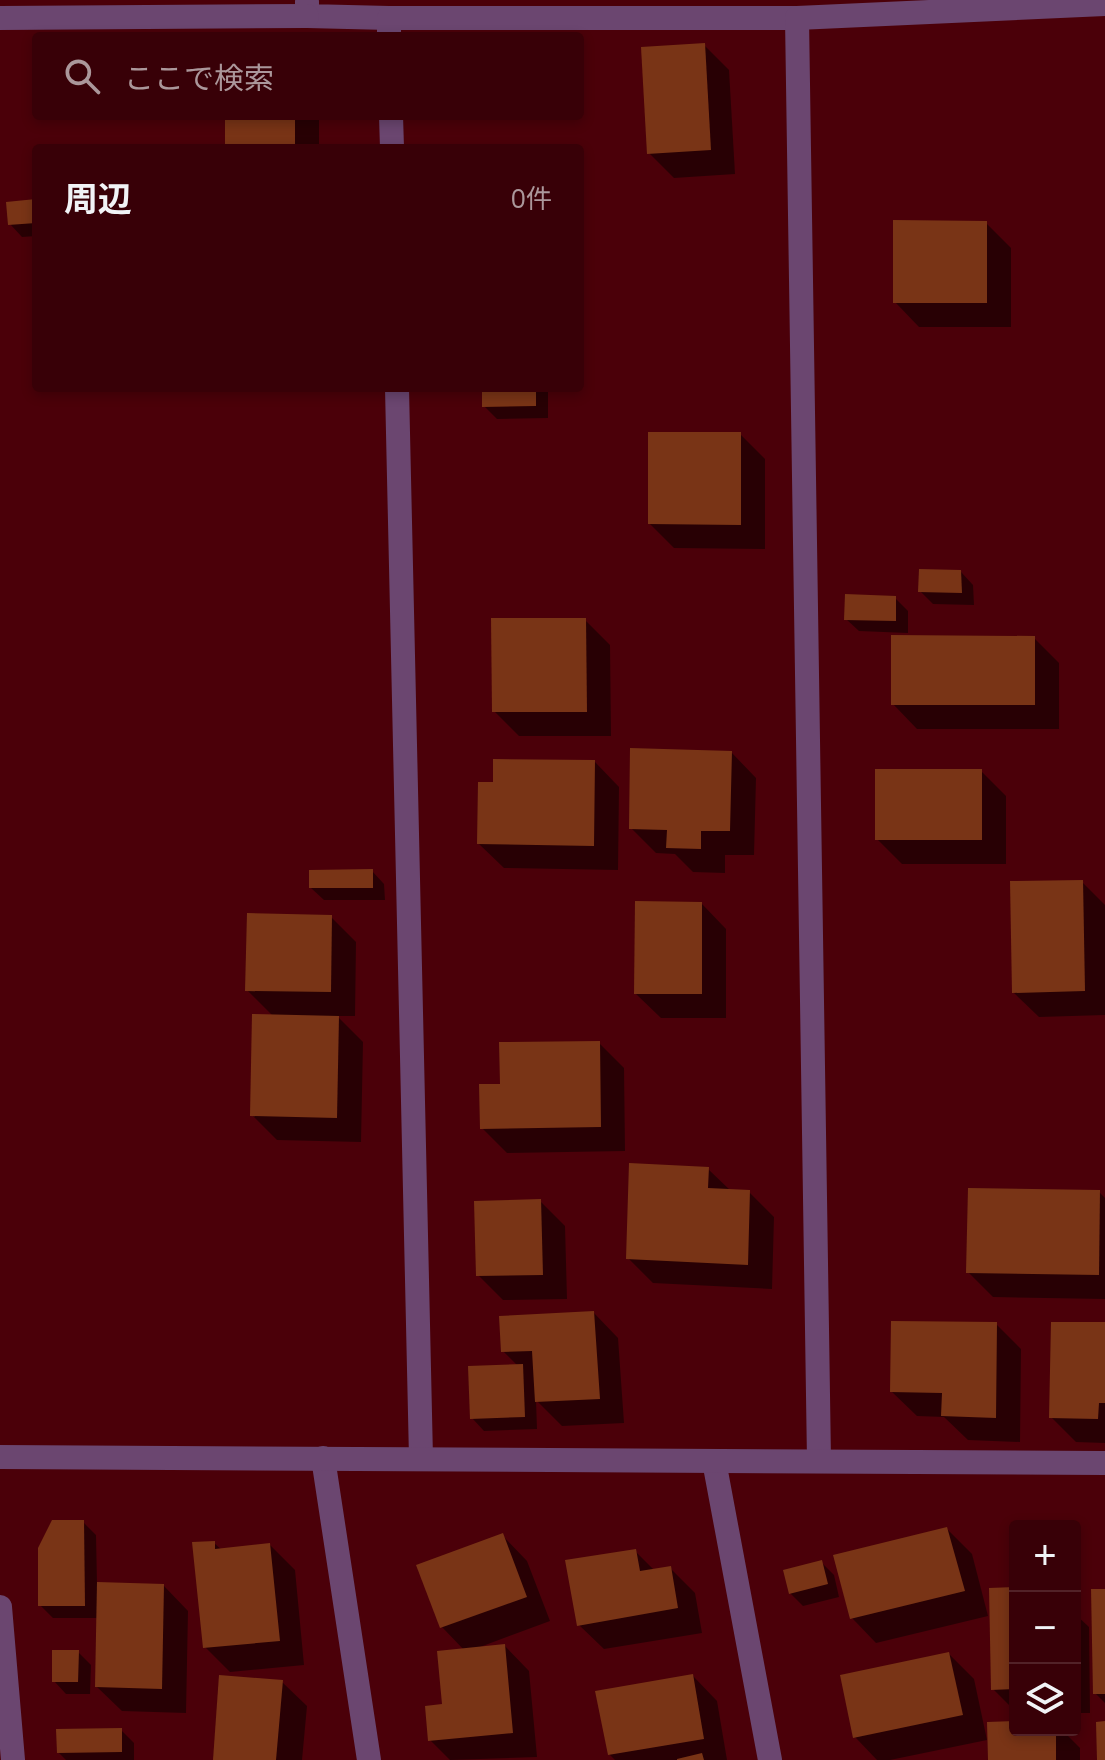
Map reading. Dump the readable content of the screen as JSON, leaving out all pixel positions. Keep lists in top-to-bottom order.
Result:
{
  "page": {
    "search": "ここで検索",
    "heading": ["周辺", "0件"],
    "map_buttons": ["+", "−"]
  }
}
